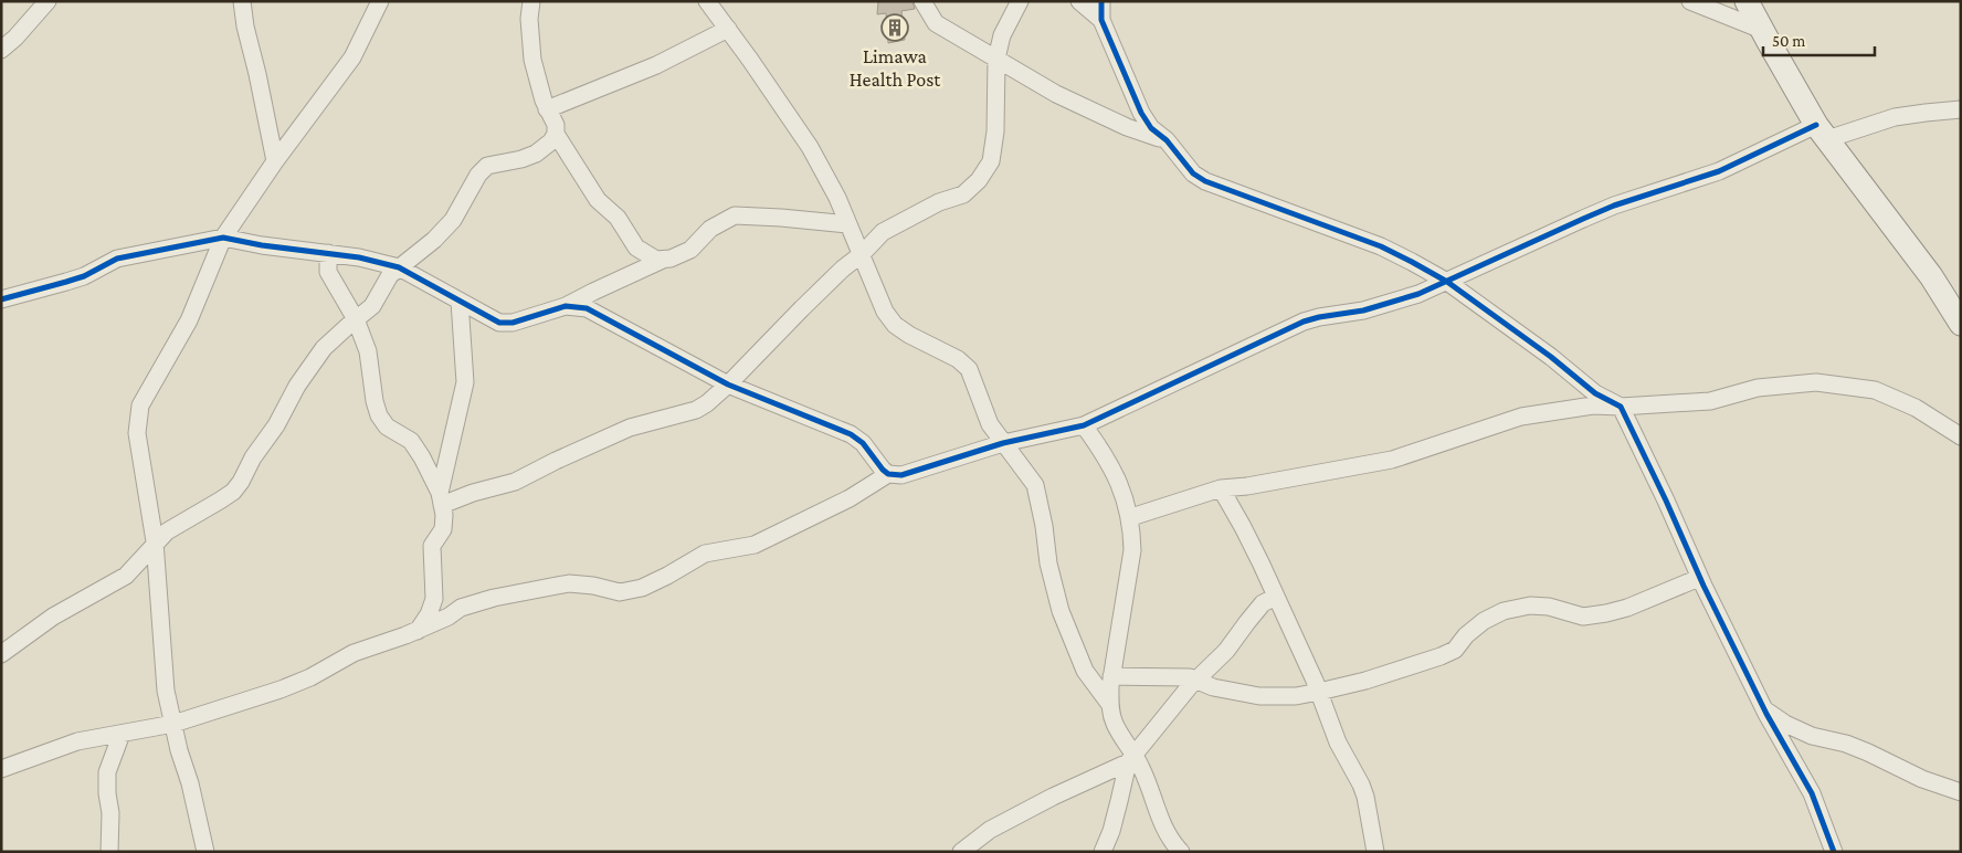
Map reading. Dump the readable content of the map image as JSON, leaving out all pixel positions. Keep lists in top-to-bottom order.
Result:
{
  "places": {
    "building": ["Limawa Health Post"]
  },
  "scale_bar": "50 m"
}
